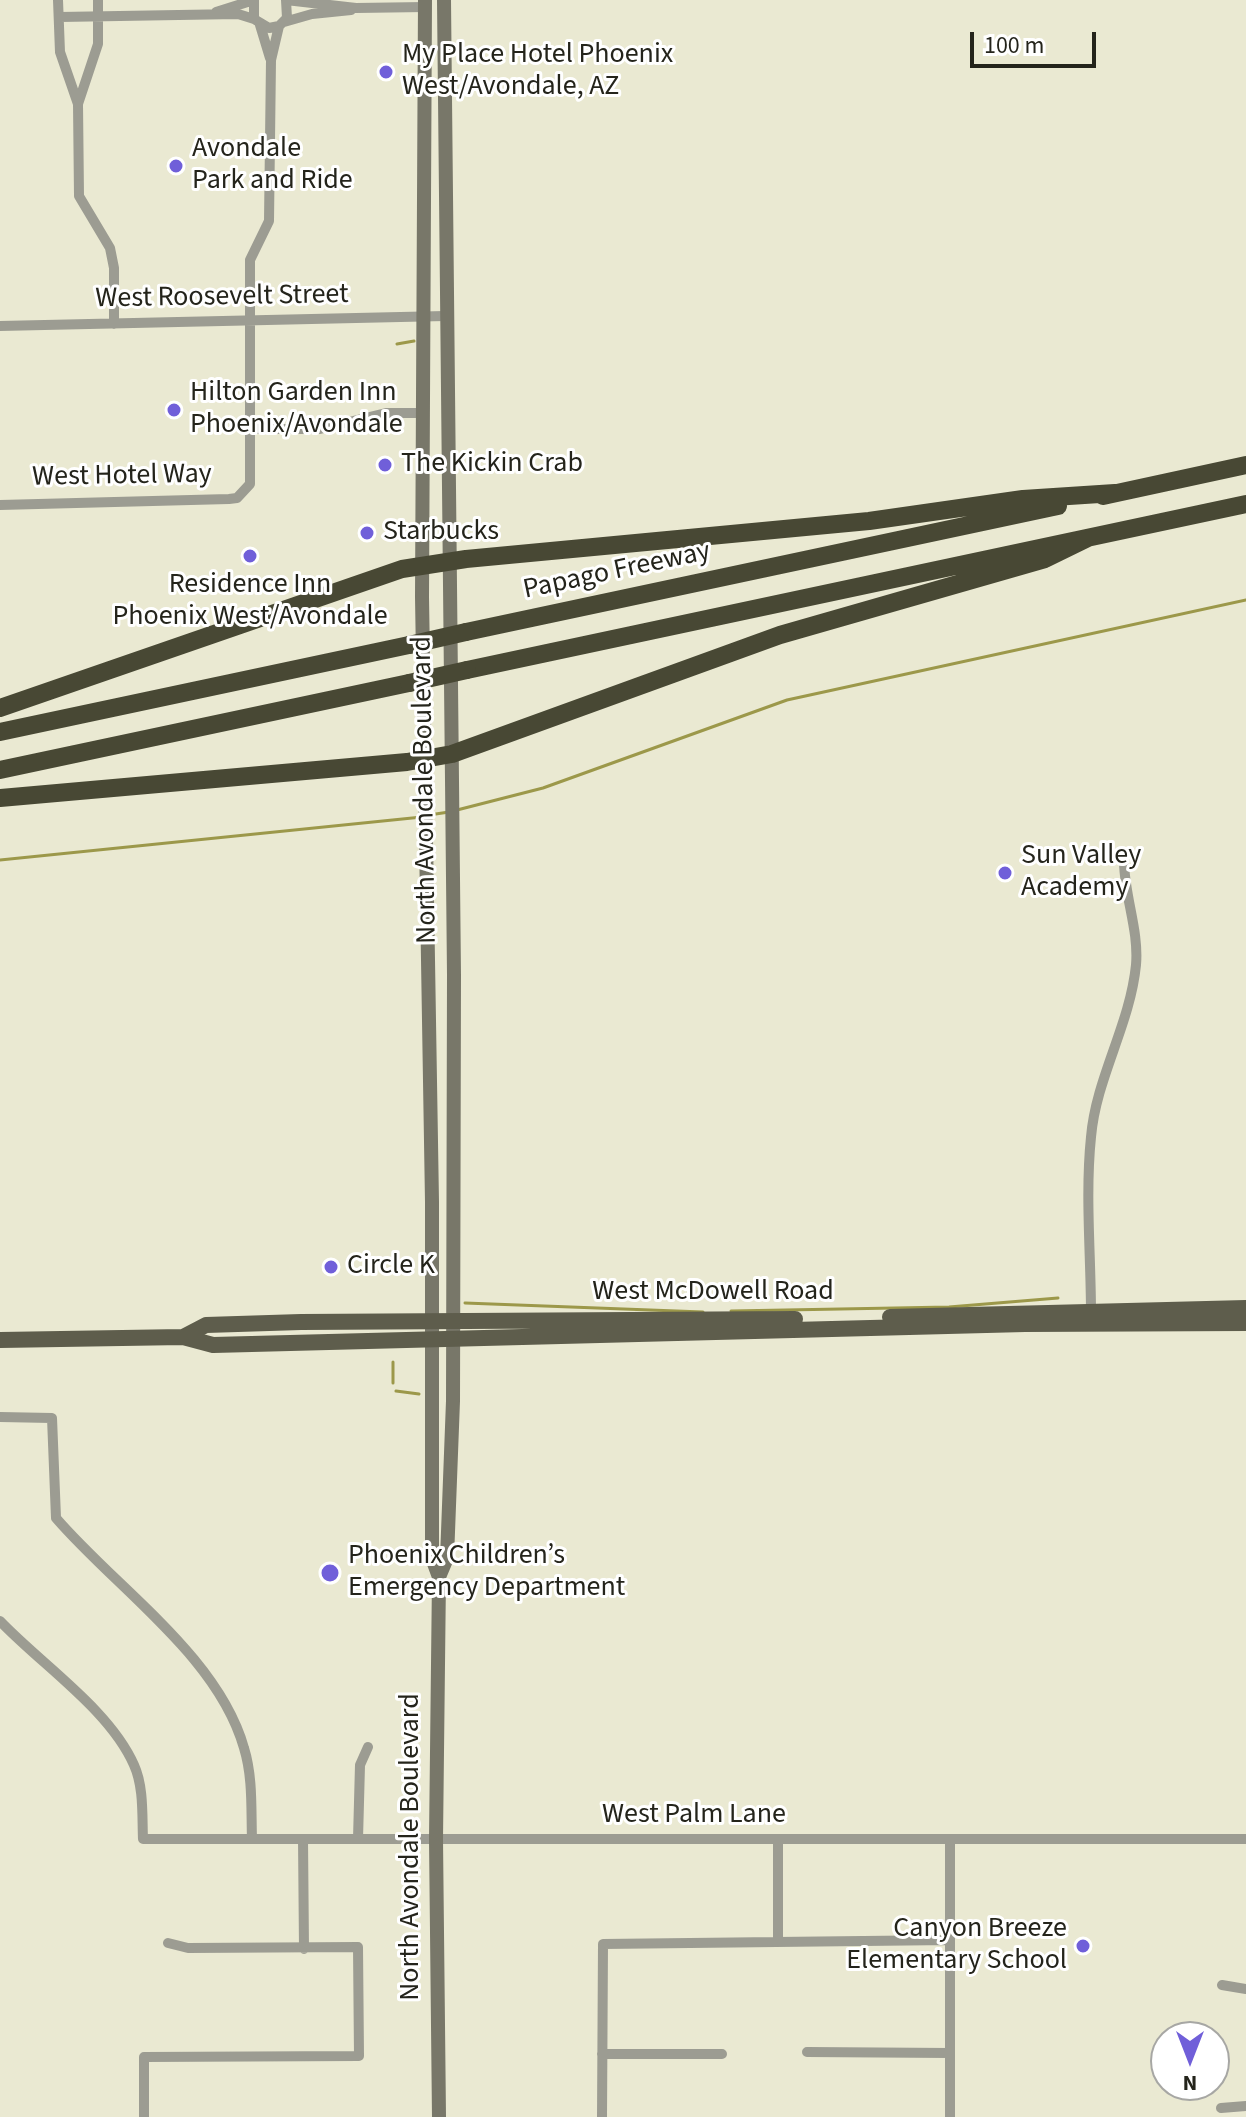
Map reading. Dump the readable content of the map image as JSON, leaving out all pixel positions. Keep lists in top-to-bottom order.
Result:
{
  "streets": {
    "highway": ["Papago Freeway"],
    "main road": ["North Avondale Boulevard", "West McDowell Road"],
    "street": ["West Roosevelt Street", "West Hotel Way", "West Palm Lane"]
  },
  "crossings": [
    ["West Roosevelt Street", "North Avondale Boulevard"],
    ["North Avondale Boulevard", "West McDowell Road"],
    ["North Avondale Boulevard", "West Palm Lane"]
  ],
  "places": [
    "My Place Hotel Phoenix West/Avondale, AZ",
    "Avondale Park and Ride",
    "Hilton Garden Inn Phoenix/Avondale",
    "The Kickin Crab",
    "Starbucks",
    "Residence Inn Phoenix West/Avondale",
    "Sun Valley Academy",
    "Circle K",
    "Phoenix Children’s Emergency Department",
    "Canyon Breeze Elementary School"
  ],
  "scale_bar": "100 m",
  "north": "bottom"
}
